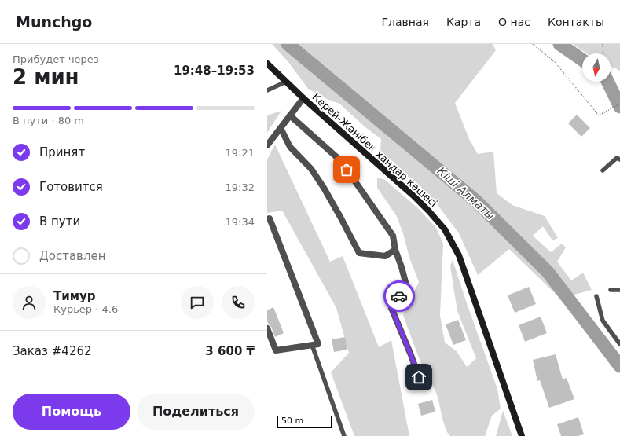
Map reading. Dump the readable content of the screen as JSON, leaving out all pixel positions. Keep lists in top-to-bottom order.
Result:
{
  "streets": {
    "main road": ["Керей-Жәнібек хандар көшесі"]
  },
  "water": ["Кіші Алматы"],
  "scale_bar": "50 m",
  "north": "bottom",
  "page": {
    "header": "Munchgo",
    "nav": [
      "Главная",
      "Карта",
      "О нас",
      "Контакты"
    ],
    "heading": ["2 мин", "Прибудет через", "19:48–19:53"],
    "panel": [
      "Тимур",
      "Курьер · 4.6",
      "Заказ #4262",
      "3 600 ₸"
    ],
    "bar": "В пути · 80 m",
    "list": [
      ["Принят", "19:21"],
      ["Готовится", "19:32"],
      ["В пути", "19:34"],
      "Доставлен"
    ],
    "buttons": ["Помощь", "Поделиться"],
    "scale": "50 m"
  }
}
